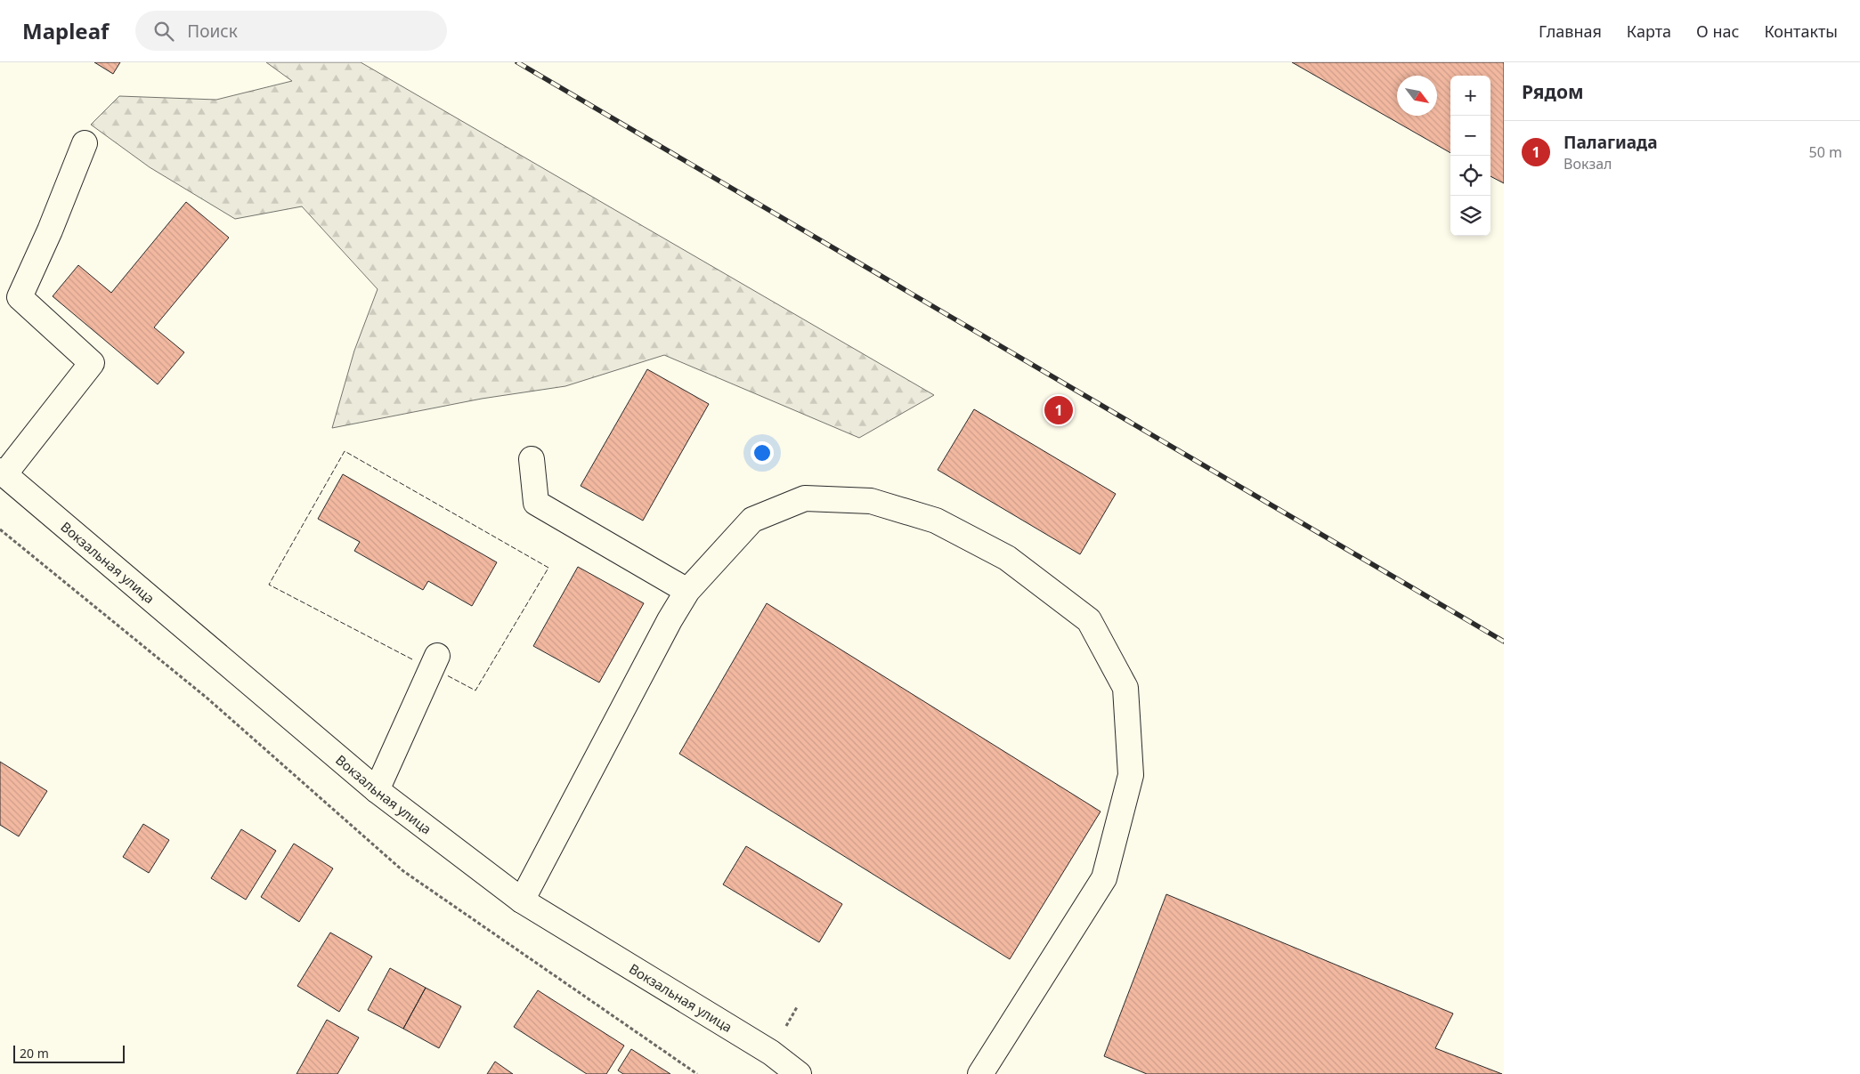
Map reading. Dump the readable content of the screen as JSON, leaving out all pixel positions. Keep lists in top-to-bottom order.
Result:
{
  "streets": {
    "street": ["Вокзальная улица"]
  },
  "scale_bar": "20 m",
  "north": "bottom right",
  "page": {
    "header": "Mapleaf",
    "search": "Поиск",
    "nav": [
      "Главная",
      "Карта",
      "О нас",
      "Контакты"
    ],
    "heading": "Рядом",
    "map_buttons": ["+", "−"],
    "list": [
      {
        "mark": "1",
        "name": "Палагиада",
        "note": "Вокзал",
        "value": "50 m"
      }
    ],
    "pins": "1",
    "scale": "20 m"
  }
}
